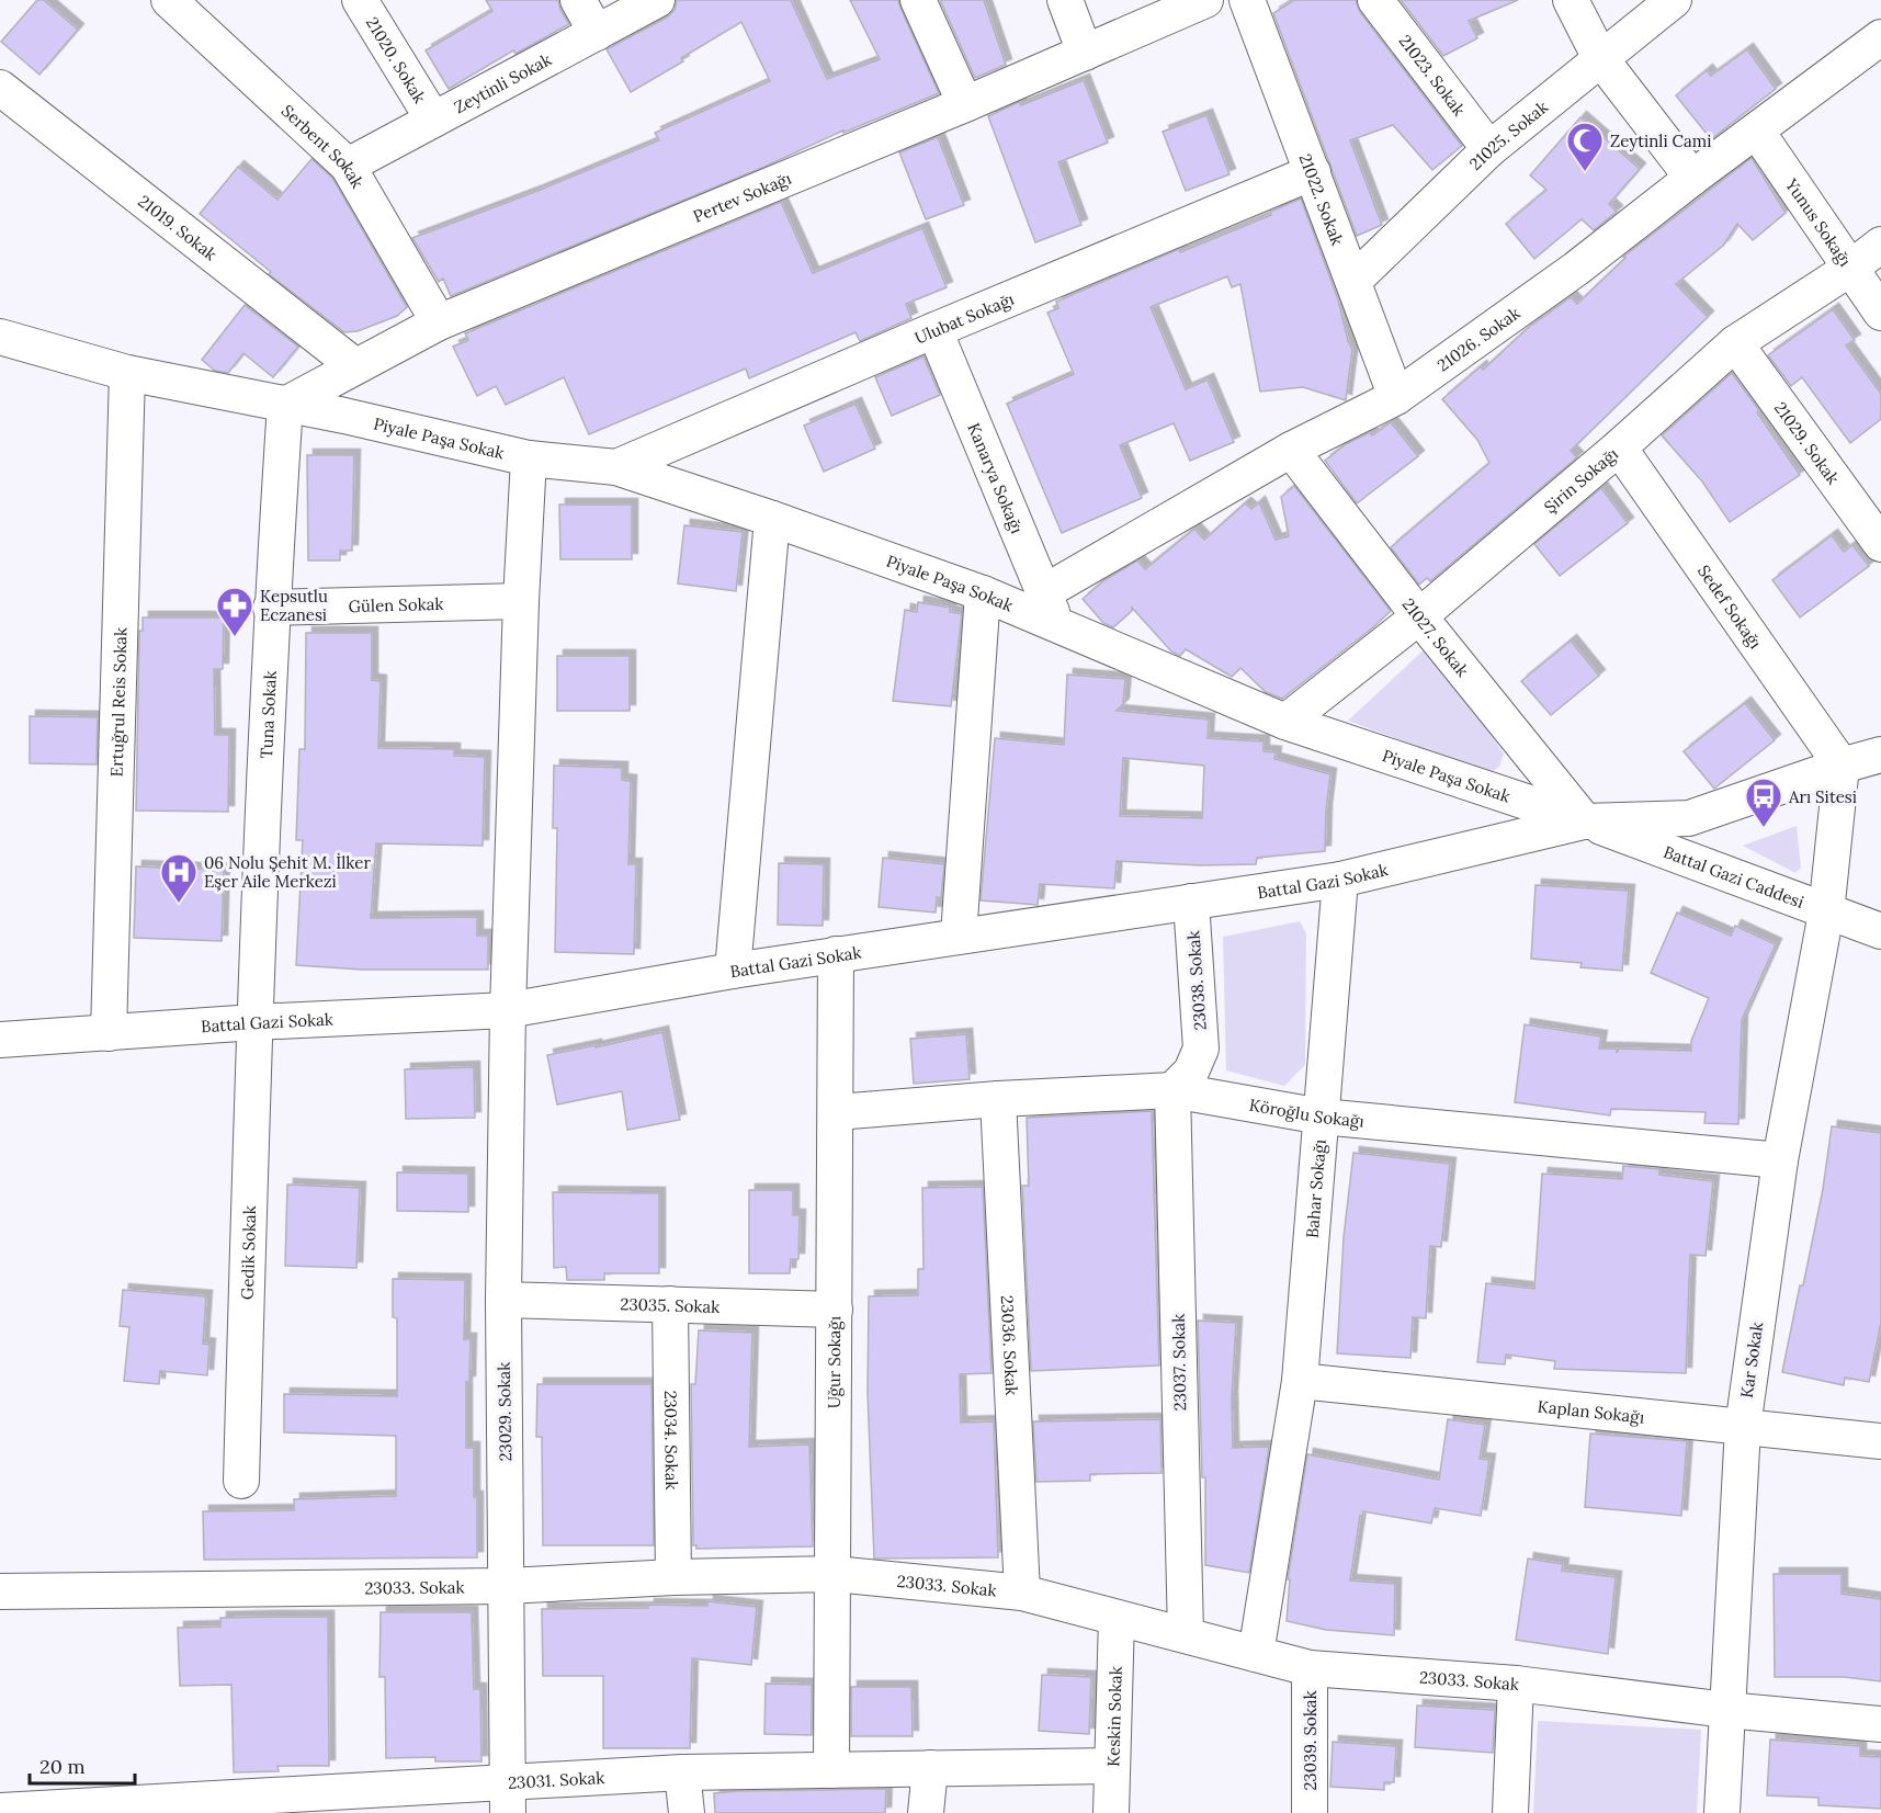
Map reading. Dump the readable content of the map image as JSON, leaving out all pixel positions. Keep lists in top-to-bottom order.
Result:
{
  "streets": {
    "street": [
      "21020. Sokak",
      "21023. Sokak",
      "Zeytinli Sokak",
      "21025. Sokak",
      "Serbent Sokak",
      "Pertev Sokağı",
      "21022. Sokak",
      "Yunus Sokağı",
      "21019. Sokak",
      "Ulubat Sokağı",
      "21026. Sokak",
      "Piyale Paşa Sokak",
      "21029. Sokak",
      "Kanarya Sokağı",
      "Şirin Sokağı",
      "Gülen Sokak",
      "Sedef Sokağı",
      "21027. Sokak",
      "Ertuğrul Reis Sokak",
      "Tuna Sokak",
      "Battal Gazi Caddesi",
      "Battal Gazi Sokak",
      "23038. Sokak",
      "Köroğlu Sokağı",
      "Bahar Sokağı",
      "Gedik Sokak",
      "23035. Sokak",
      "23036. Sokak",
      "Kar Sokak",
      "Uğur Sokağı",
      "23037. Sokak",
      "Kaplan Sokağı",
      "23029. Sokak",
      "23034. Sokak",
      "23033. Sokak",
      "Keskin Sokak",
      "23039. Sokak",
      "23031. Sokak"
    ]
  },
  "crossings": [
    ["21020. Sokak", "Zeytinli Sokak"],
    ["21023. Sokak", "21025. Sokak"],
    ["Zeytinli Sokak", "Serbent Sokak"],
    ["21025. Sokak", "21022. Sokak"],
    ["Serbent Sokak", "Pertev Sokağı"],
    ["Pertev Sokağı", "21019. Sokak"],
    ["Pertev Sokağı", "Piyale Paşa Sokak"],
    ["Pertev Sokağı", "Tuna Sokak"],
    ["21022. Sokak", "Ulubat Sokağı"],
    ["21022. Sokak", "21026. Sokak"],
    ["Yunus Sokağı", "21026. Sokak"],
    ["Yunus Sokağı", "Şirin Sokağı"],
    ["Ulubat Sokağı", "Piyale Paşa Sokak"],
    ["Ulubat Sokağı", "Kanarya Sokağı"],
    ["21026. Sokak", "Kanarya Sokağı"],
    ["21026. Sokak", "21027. Sokak"],
    ["Piyale Paşa Sokak", "Kanarya Sokağı"],
    ["Piyale Paşa Sokak", "Şirin Sokağı"],
    ["Piyale Paşa Sokak", "Sedef Sokağı"],
    ["Piyale Paşa Sokak", "21027. Sokak"],
    ["Piyale Paşa Sokak", "Ertuğrul Reis Sokak"],
    ["Piyale Paşa Sokak", "Tuna Sokak"],
    ["Piyale Paşa Sokak", "Battal Gazi Caddesi"],
    ["Piyale Paşa Sokak", "Battal Gazi Sokak"],
    ["Piyale Paşa Sokak", "Kar Sokak"],
    ["Piyale Paşa Sokak", "23029. Sokak"],
    ["21029. Sokak", "Şirin Sokağı"],
    ["Şirin Sokağı", "Sedef Sokağı"],
    ["Şirin Sokağı", "21027. Sokak"],
    ["Gülen Sokak", "Tuna Sokak"],
    ["Gülen Sokak", "23029. Sokak"],
    ["Sedef Sokağı", "Kar Sokak"],
    ["21027. Sokak", "Battal Gazi Caddesi"],
    ["21027. Sokak", "Battal Gazi Sokak"],
    ["Ertuğrul Reis Sokak", "Battal Gazi Sokak"],
    ["Tuna Sokak", "Battal Gazi Sokak"],
    ["Tuna Sokak", "Gedik Sokak"],
    ["Battal Gazi Caddesi", "Battal Gazi Sokak"],
    ["Battal Gazi Caddesi", "Kar Sokak"],
    ["Battal Gazi Sokak", "23038. Sokak"],
    ["Battal Gazi Sokak", "Bahar Sokağı"],
    ["Battal Gazi Sokak", "Gedik Sokak"],
    ["Battal Gazi Sokak", "Uğur Sokağı"],
    ["Battal Gazi Sokak", "23029. Sokak"],
    ["23038. Sokak", "Köroğlu Sokağı"],
    ["23038. Sokak", "23037. Sokak"],
    ["Köroğlu Sokağı", "Bahar Sokağı"],
    ["Köroğlu Sokağı", "23036. Sokak"],
    ["Köroğlu Sokağı", "Kar Sokak"],
    ["Köroğlu Sokağı", "Uğur Sokağı"],
    ["Köroğlu Sokağı", "23037. Sokak"],
    ["Bahar Sokağı", "Kaplan Sokağı"],
    ["Bahar Sokağı", "23033. Sokak"],
    ["23035. Sokak", "Uğur Sokağı"],
    ["23035. Sokak", "23029. Sokak"],
    ["23035. Sokak", "23034. Sokak"],
    ["23036. Sokak", "23033. Sokak"],
    ["Kar Sokak", "Kaplan Sokağı"],
    ["Kar Sokak", "23033. Sokak"],
    ["Uğur Sokağı", "23033. Sokak"],
    ["Uğur Sokağı", "23031. Sokak"],
    ["23037. Sokak", "23033. Sokak"],
    ["23029. Sokak", "23033. Sokak"],
    ["23029. Sokak", "23031. Sokak"],
    ["23034. Sokak", "23033. Sokak"],
    ["23033. Sokak", "Keskin Sokak"],
    ["23033. Sokak", "23039. Sokak"],
    ["Keskin Sokak", "23031. Sokak"]
  ],
  "places": {
    "mosque": ["Zeytinli Cami"],
    "pharmacy": ["Kepsutlu Eczanesi"],
    "bus stop": ["Arı Sitesi"],
    "hospital": ["06 Nolu Şehit M. İlker Eşer Aile Merkezi"]
  },
  "scale_bar": "20 m"
}
